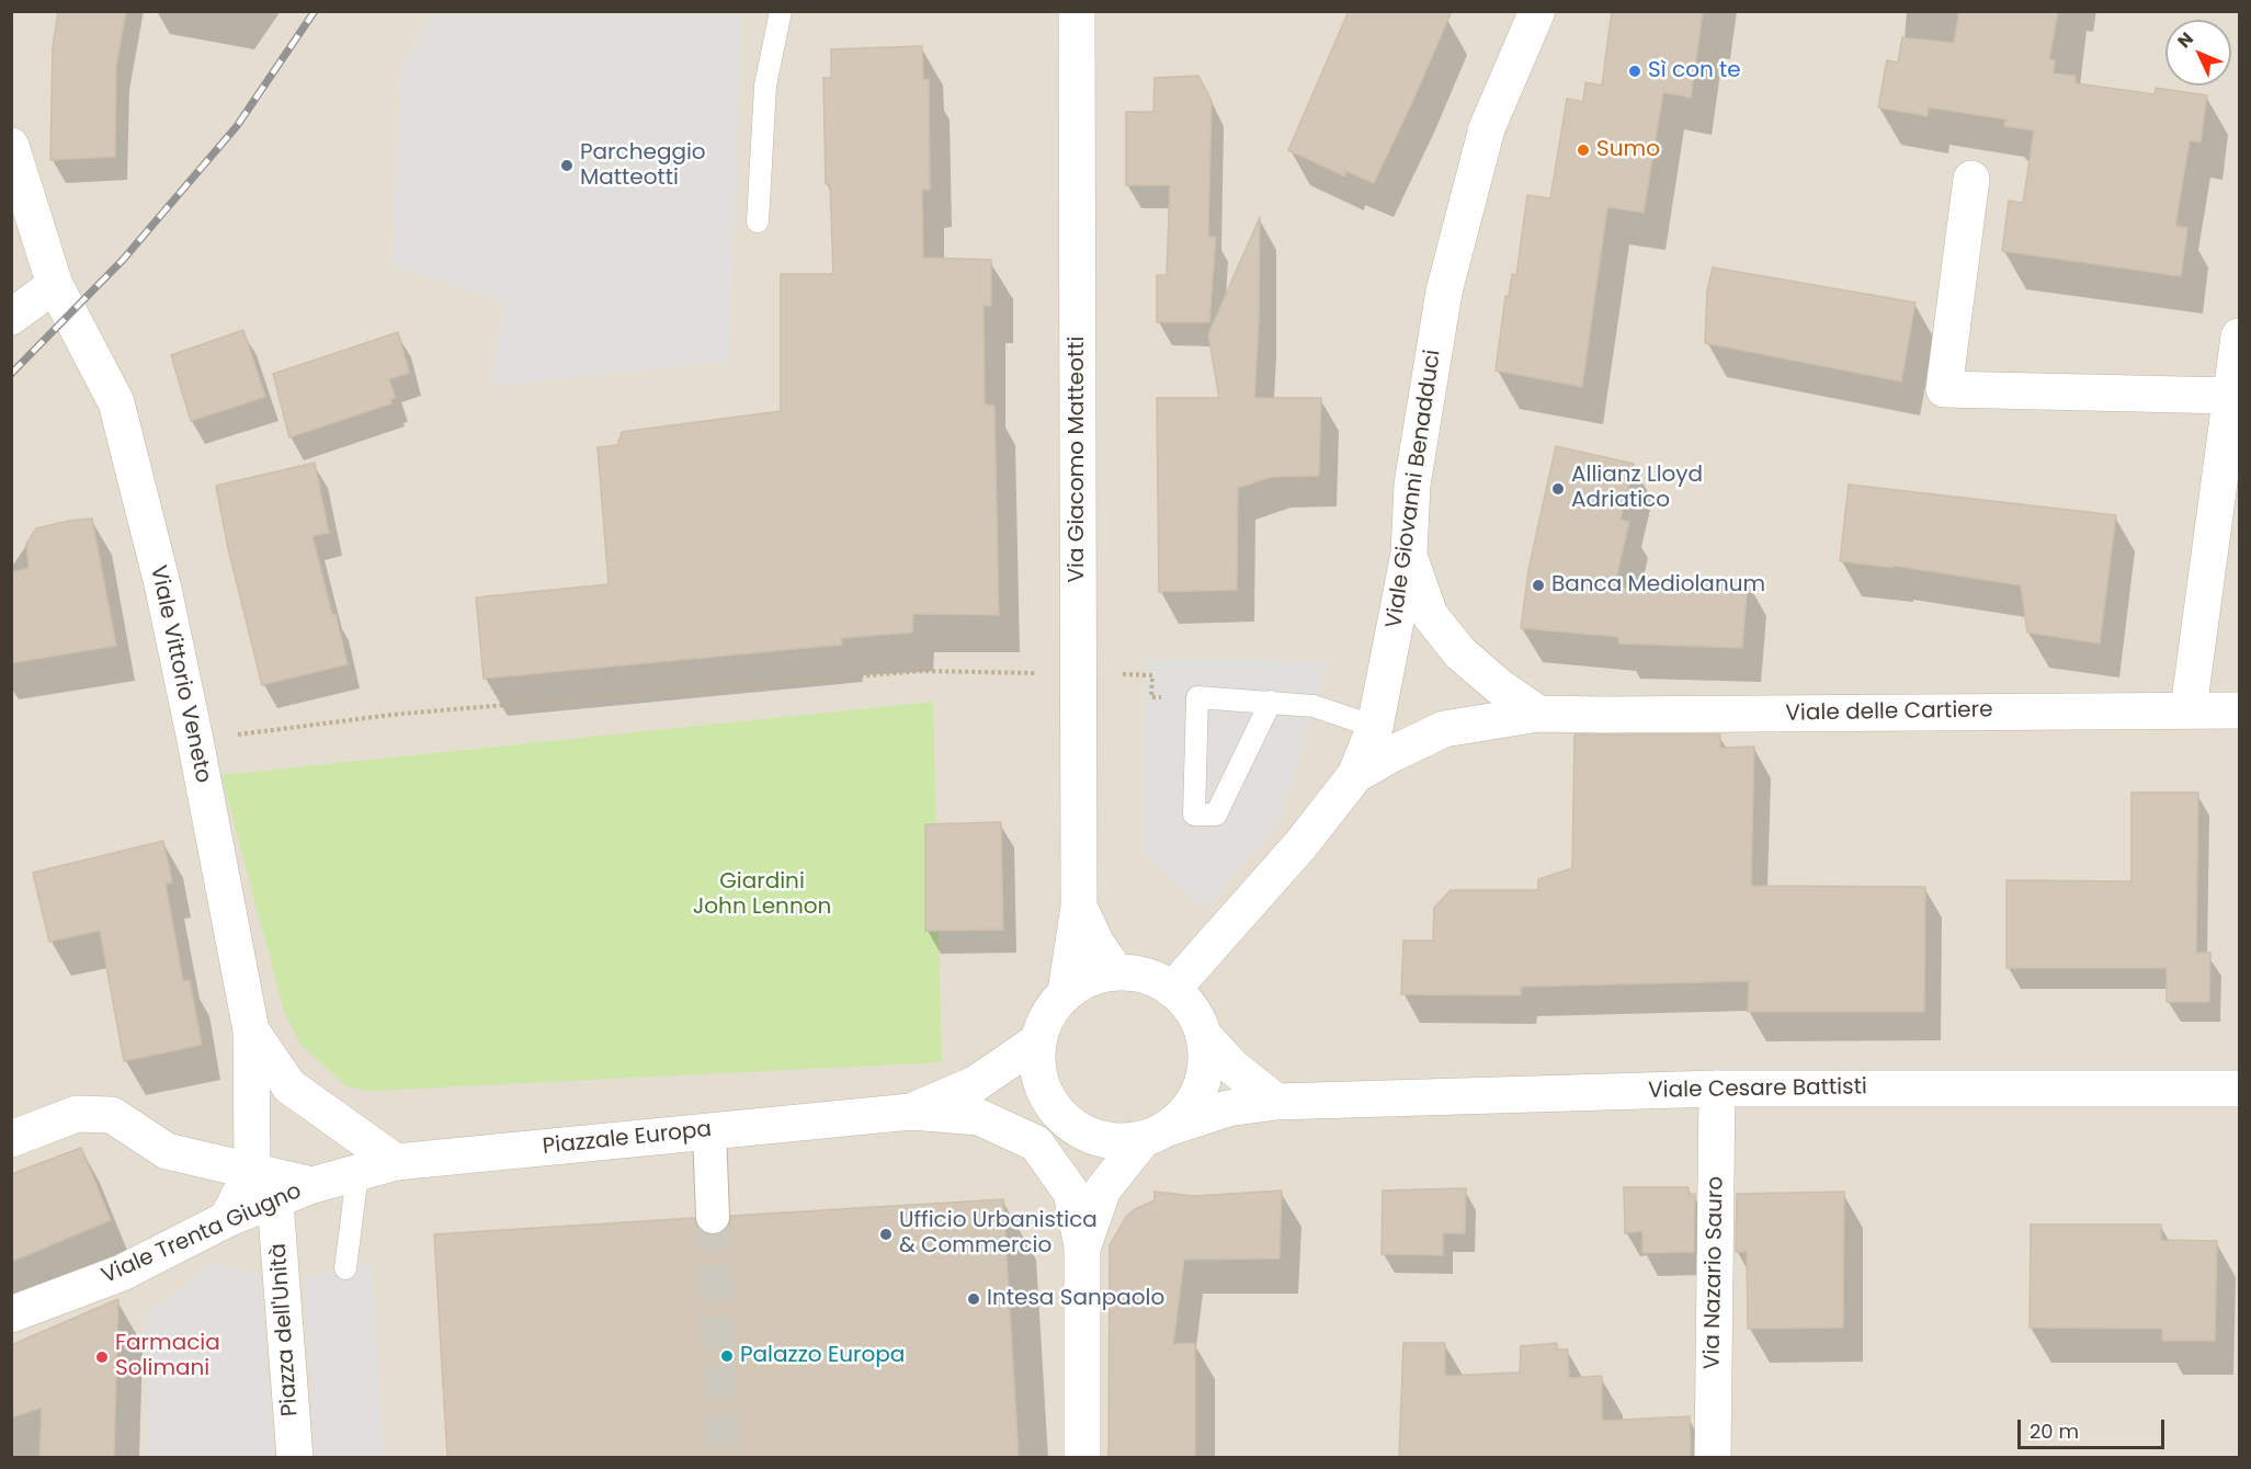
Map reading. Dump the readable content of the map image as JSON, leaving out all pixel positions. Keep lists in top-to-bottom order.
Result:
{
  "streets": {
    "street": [
      "Via Giacomo Matteotti",
      "Viale Giovanni Benadduci",
      "Viale Vittorio Veneto",
      "Viale delle Cartiere",
      "Viale Cesare Battisti",
      "Piazzale Europa",
      "Viale Trenta Giugno",
      "Via Nazario Sauro",
      "Piazza dell'Unità"
    ]
  },
  "crossings": [
    ["Via Giacomo Matteotti", "Viale Giovanni Benadduci"],
    ["Via Giacomo Matteotti", "Viale Cesare Battisti"],
    ["Via Giacomo Matteotti", "Piazzale Europa"],
    ["Viale Giovanni Benadduci", "Viale delle Cartiere"],
    ["Viale Giovanni Benadduci", "Viale Cesare Battisti"],
    ["Viale Giovanni Benadduci", "Piazzale Europa"],
    ["Viale Vittorio Veneto", "Viale Trenta Giugno"],
    ["Viale Cesare Battisti", "Piazzale Europa"],
    ["Viale Cesare Battisti", "Via Nazario Sauro"],
    ["Piazzale Europa", "Viale Trenta Giugno"],
    ["Viale Trenta Giugno", "Piazza dell'Unità"]
  ],
  "parks": ["Giardini John Lennon"],
  "places": [
    "Sì con te",
    "Sumo",
    "Parcheggio Matteotti",
    "Allianz Lloyd Adriatico",
    "Banca Mediolanum",
    "Ufficio Urbanistica & Commercio",
    "Intesa Sanpaolo",
    "Palazzo Europa",
    "Farmacia Solimani"
  ],
  "scale_bar": "20 m",
  "north": "top left"
}
